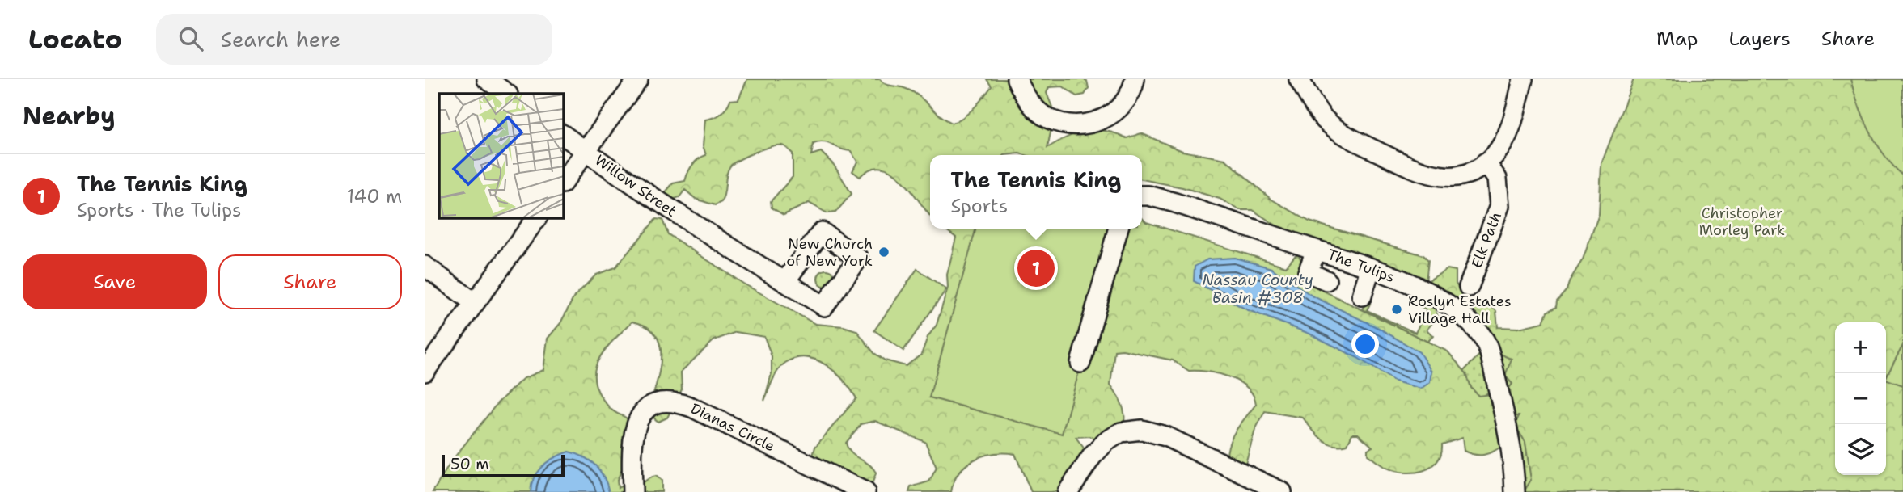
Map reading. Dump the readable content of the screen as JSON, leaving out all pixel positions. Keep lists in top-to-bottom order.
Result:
{
  "streets": {
    "street": [
      "Willow Street",
      "Elk Path",
      "The Tulips",
      "Dianas Circle"
    ]
  },
  "water": ["Nassau County Basin #308"],
  "parks": ["Christopher Morley Park"],
  "places": ["New Church of New York", "Roslyn Estates Village Hall"],
  "scale_bar": "50 m",
  "page": {
    "header": "Locato",
    "search": "Search here",
    "nav": ["Map", "Layers", "Share"],
    "heading": "Nearby",
    "list": [
      {
        "mark": "1",
        "name": "The Tennis King",
        "note": "Sports · The Tulips",
        "value": "140 m"
      }
    ],
    "popup": ["The Tennis King", "Sports"],
    "buttons": ["Save", "Share"],
    "pins": "1",
    "map_buttons": ["+", "−"],
    "scale": "50 m"
  }
}
